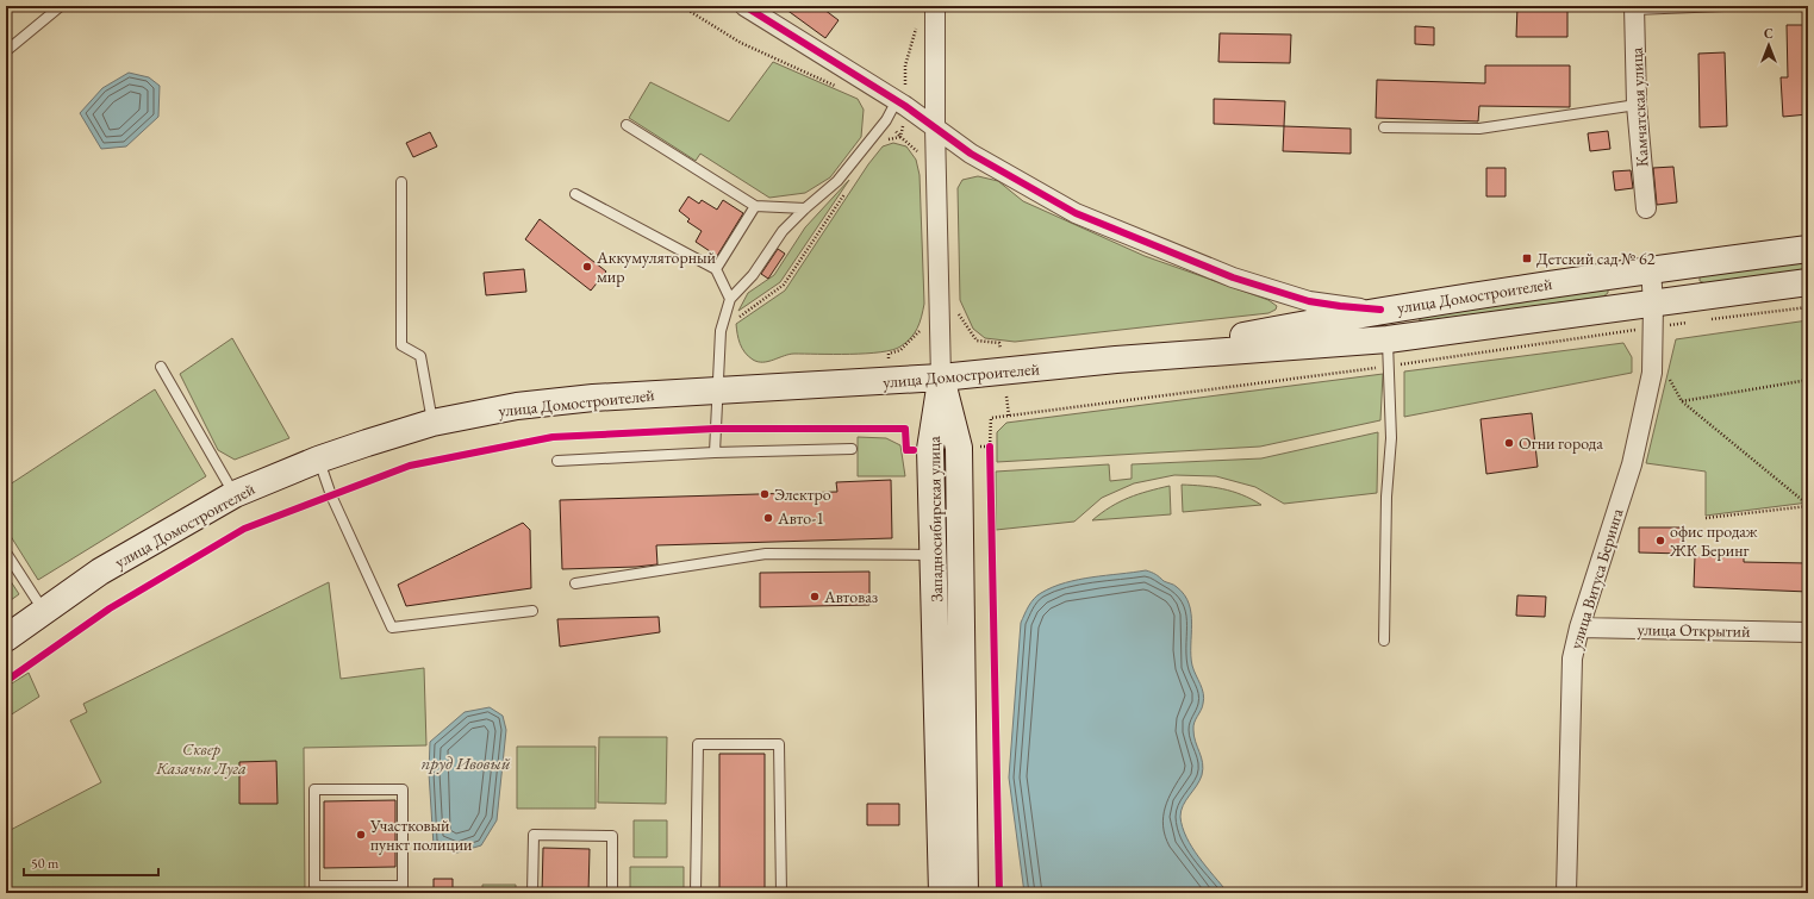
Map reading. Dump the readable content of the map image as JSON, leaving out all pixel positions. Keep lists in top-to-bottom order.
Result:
{
  "streets": {
    "main road": ["улица Домостроителей", "Западносибирская улица"],
    "street": ["Камчатская улица", "улица Витуса Беринга", "улица Открытий"]
  },
  "crossings": [
    ["улица Домостроителей", "Западносибирская улица"],
    ["улица Домостроителей", "улица Витуса Беринга"],
    ["улица Витуса Беринга", "улица Открытий"]
  ],
  "water": ["пруд Ивовый"],
  "parks": ["Сквер Казачьи Луга"],
  "places": {
    "transit": ["Детский сад № 62"],
    "other": [
      "Аккумуляторный мир",
      "Огни города",
      "Электро",
      "Авто-1",
      "офис продаж ЖК Беринг",
      "Автоваз",
      "Участковый пункт полиции"
    ]
  },
  "scale_bar": "50 m",
  "north": "top"
}
